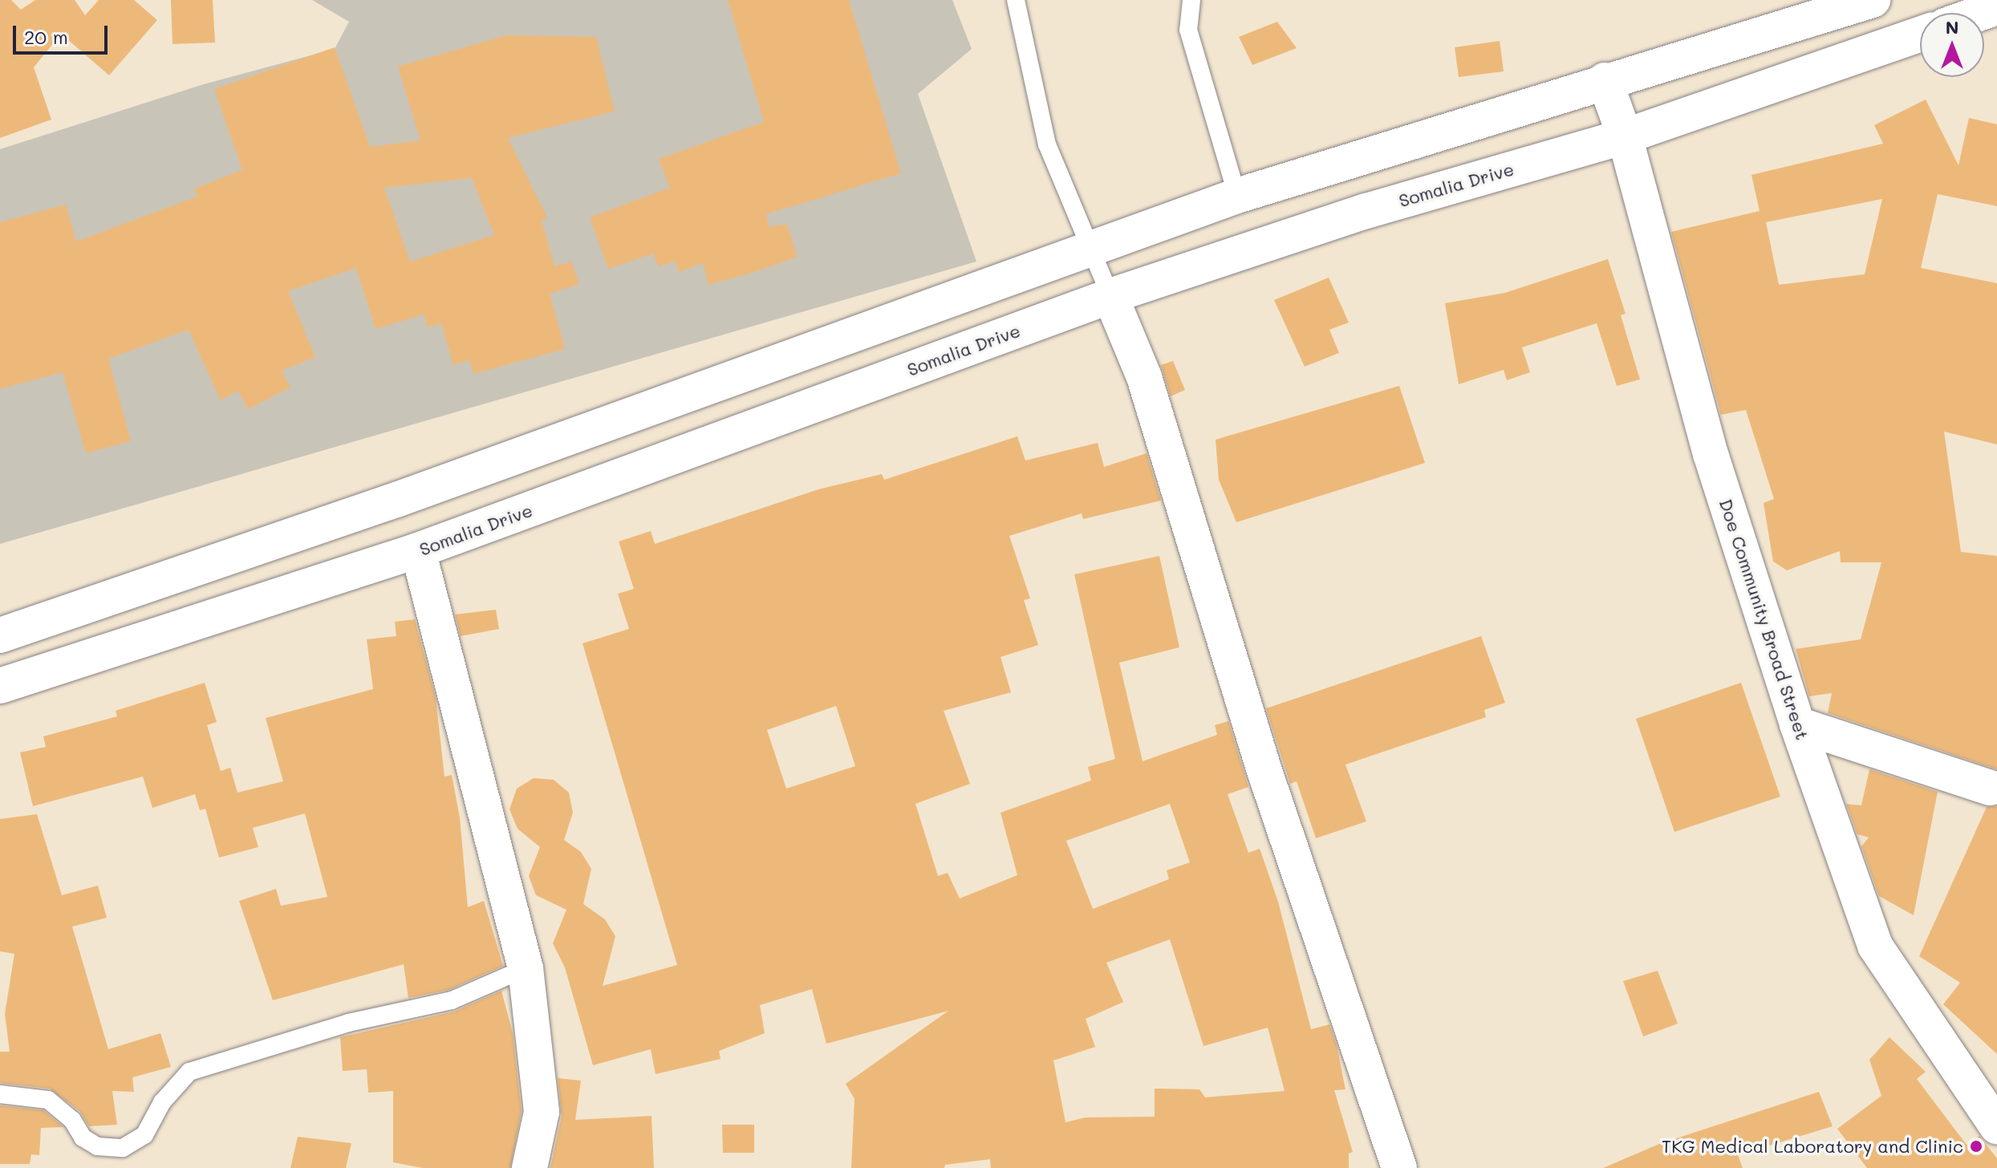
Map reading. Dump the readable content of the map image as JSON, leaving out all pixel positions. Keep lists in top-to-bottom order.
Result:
{
  "streets": {
    "main road": ["Somalia Drive", "Doe Community Broad Street"]
  },
  "crossings": [
    ["Somalia Drive", "Doe Community Broad Street"]
  ],
  "places": ["TKG Medical Laboratory and Clinic"],
  "scale_bar": "20 m",
  "north": "top"
}
